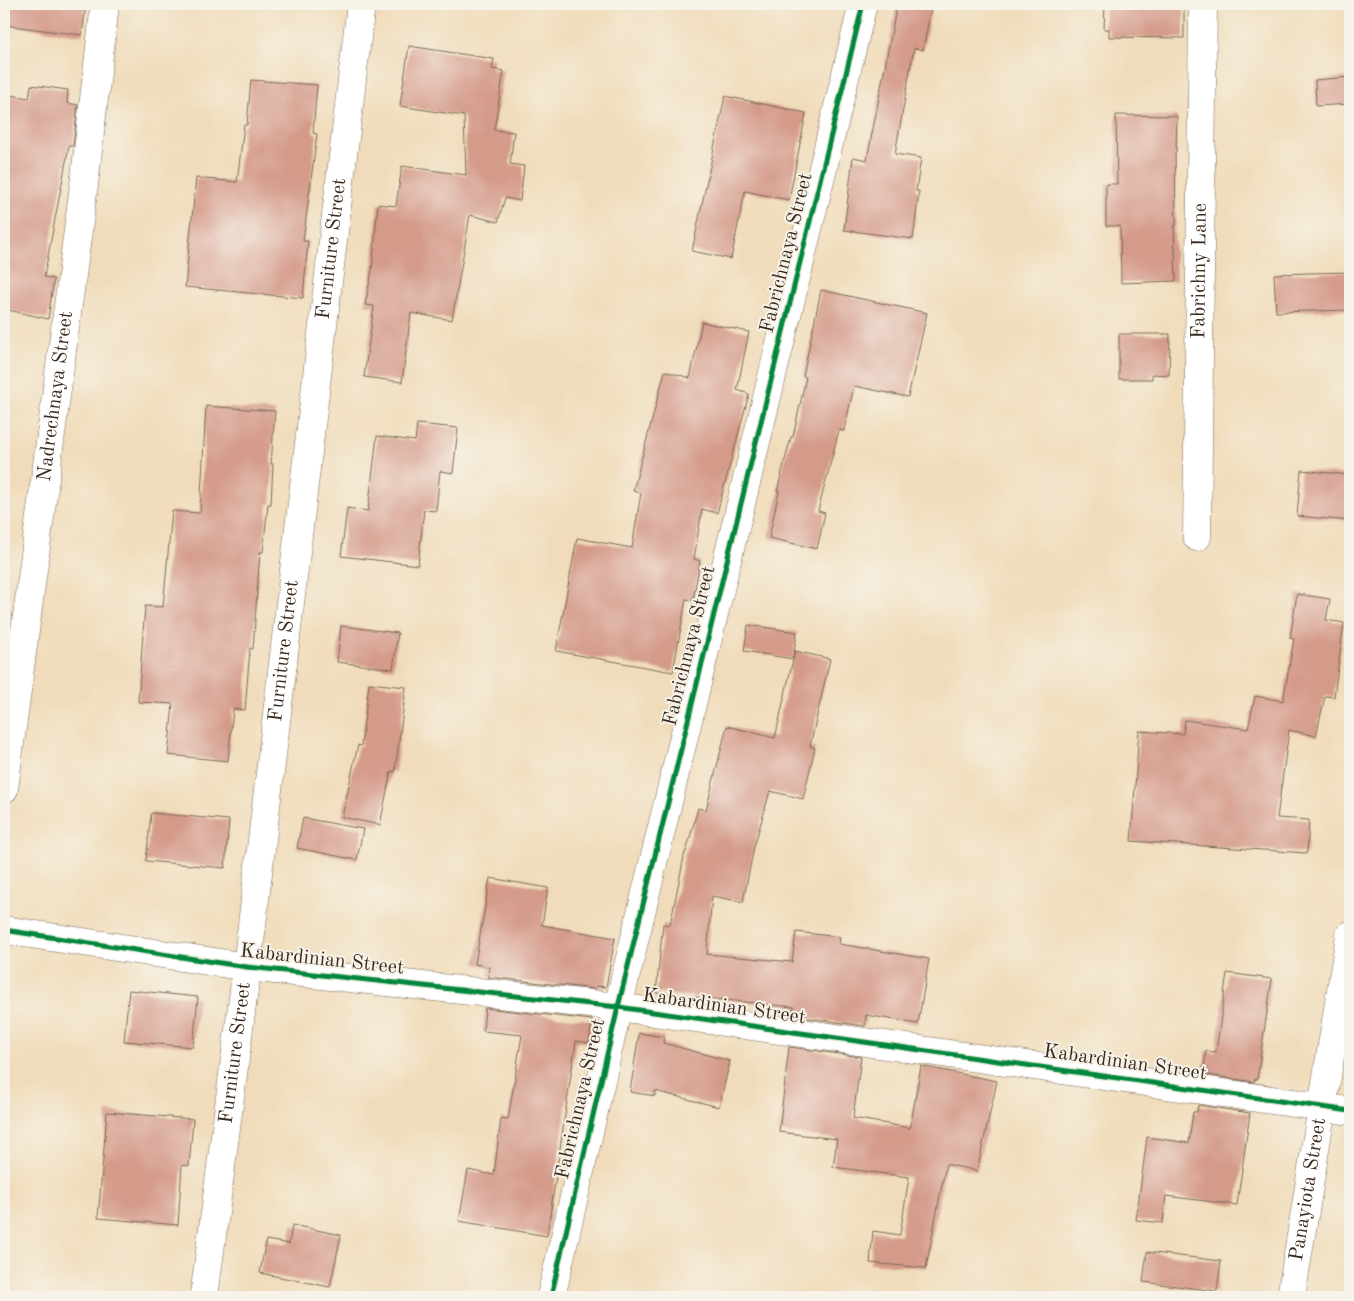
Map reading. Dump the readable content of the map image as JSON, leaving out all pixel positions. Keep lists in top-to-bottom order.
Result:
{
  "streets": {
    "street": [
      "Furniture Street",
      "Fabrichnaya Street",
      "Fabrichny Lane",
      "Nadrechnaya Street",
      "Kabardinian Street",
      "Panayiota Street"
    ]
  },
  "crossings": [
    ["Furniture Street", "Kabardinian Street"],
    ["Fabrichnaya Street", "Kabardinian Street"],
    ["Kabardinian Street", "Panayiota Street"]
  ]
}
